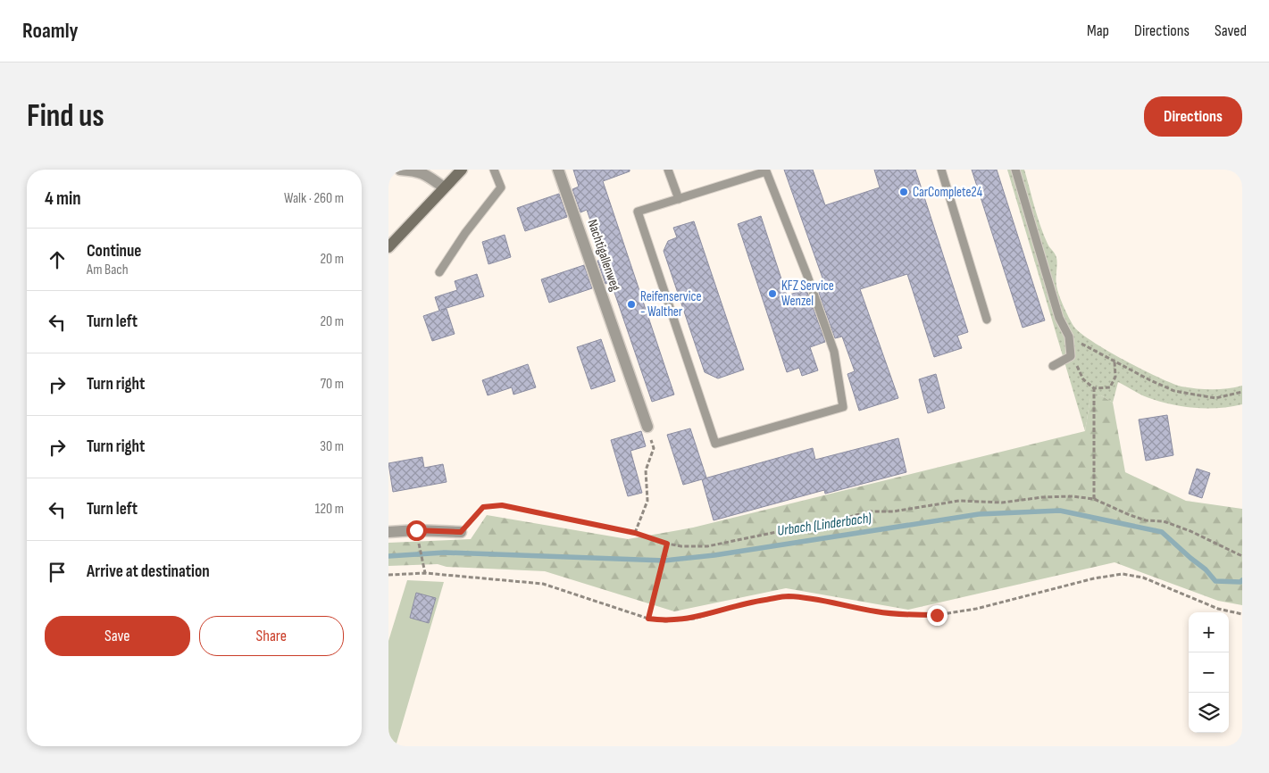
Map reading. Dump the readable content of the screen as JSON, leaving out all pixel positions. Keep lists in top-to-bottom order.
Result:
{
  "streets": {
    "street": ["Nachtigallenweg"]
  },
  "water": ["Urbach (Linderbach)"],
  "places": ["CarComplete24", "KFZ Service Wenzel", "Reifenservice - Walther"],
  "page": {
    "header": "Roamly",
    "nav": ["Map", "Directions", "Saved"],
    "buttons": [
      "Directions",
      ["Save", "Share"]
    ],
    "title": "Find us",
    "heading": ["4 min", "Walk · 260 m"],
    "list": [
      ["Continue", "Am Bach", "20 m"],
      ["Turn left", "20 m"],
      ["Turn right", "70 m"],
      ["Turn right", "30 m"],
      ["Turn left", "120 m"],
      "Arrive at destination"
    ],
    "map_buttons": ["+", "−"]
  }
}
